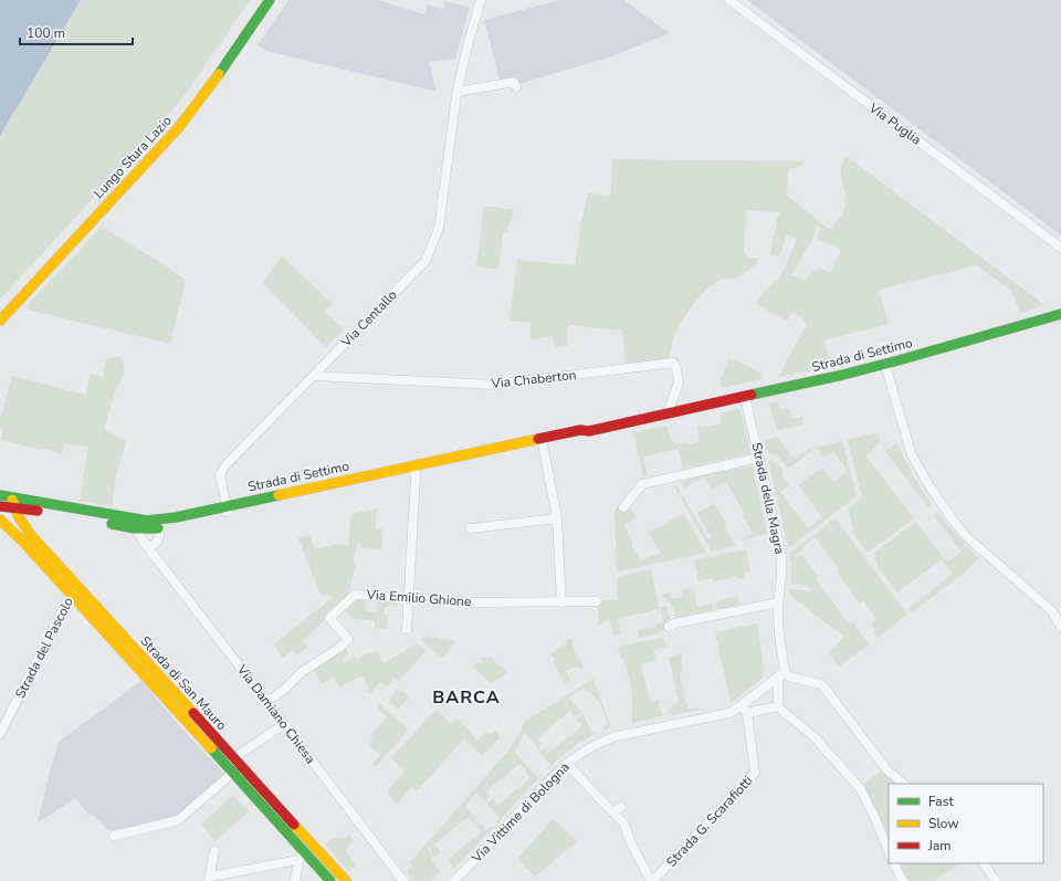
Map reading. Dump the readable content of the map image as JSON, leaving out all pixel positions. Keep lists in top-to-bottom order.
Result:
{
  "streets": {
    "main road": ["Lungo Stura Lazio", "Strada di Settimo", "Strada di San Mauro"],
    "street": [
      "Via Puglia",
      "Via Centallo",
      "Via Chaberton",
      "Strada della Magra",
      "Via Emilio Ghione",
      "Strada del Pascolo",
      "Via Damiano Chiesa",
      "Via Vittime di Bologna",
      "Strada G. Scarafiotti"
    ]
  },
  "crossings": [
    ["Via Centallo", "Strada di Settimo"],
    ["Via Centallo", "Via Chaberton"],
    ["Strada di Settimo", "Via Chaberton"],
    ["Strada di Settimo", "Strada della Magra"],
    ["Strada di Settimo", "Strada di San Mauro"],
    ["Strada di Settimo", "Via Damiano Chiesa"],
    ["Strada della Magra", "Via Vittime di Bologna"],
    ["Via Emilio Ghione", "Via Damiano Chiesa"],
    ["Strada del Pascolo", "Strada di San Mauro"],
    ["Via Vittime di Bologna", "Strada G. Scarafiotti"]
  ],
  "districts": ["BARCA"],
  "legend": ["Fast", "Slow", "Jam"],
  "scale_bar": "100 m"
}
